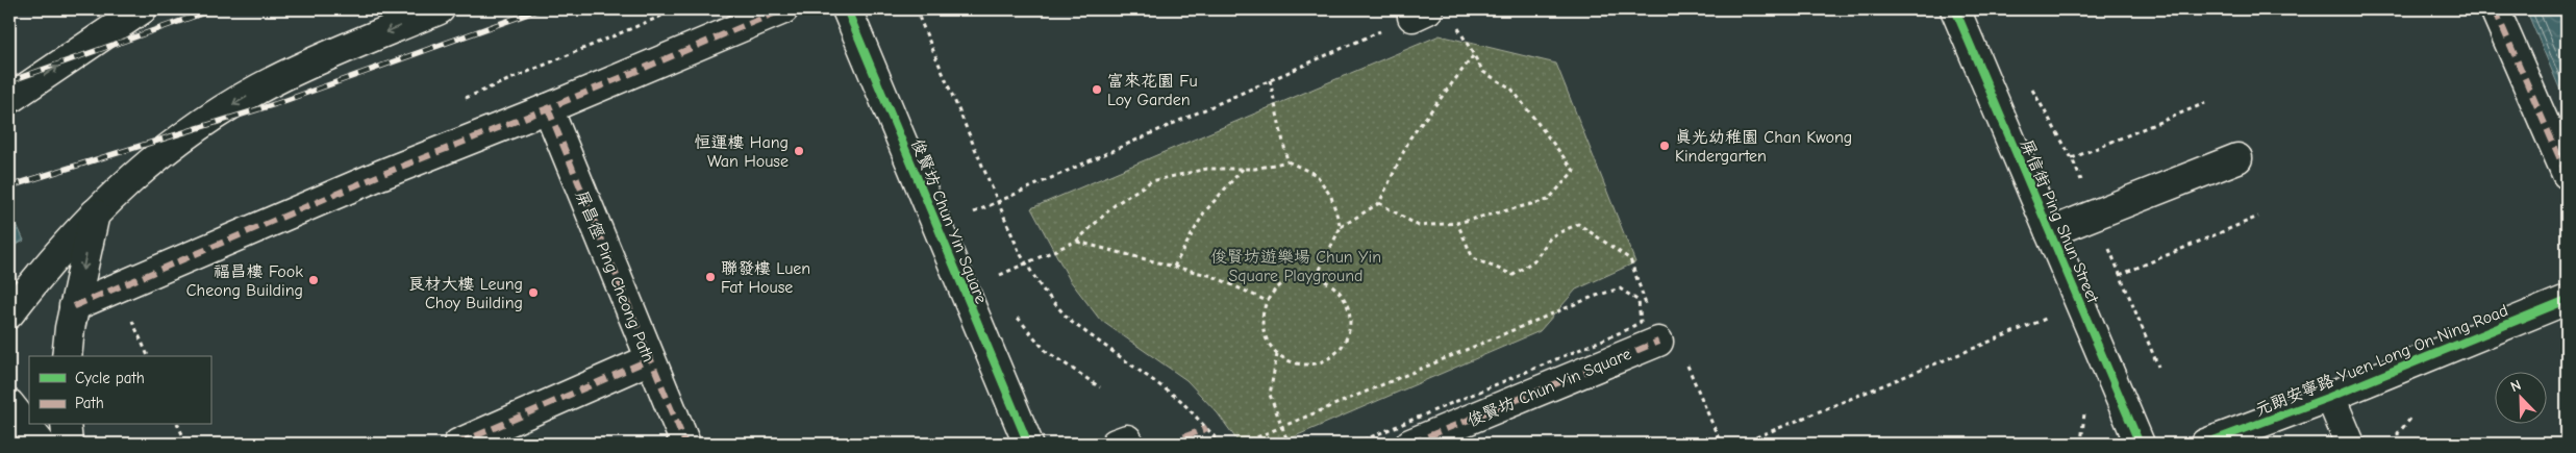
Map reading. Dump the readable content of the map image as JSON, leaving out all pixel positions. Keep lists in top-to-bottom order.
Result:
{
  "streets": {
    "street": [
      "俊賢坊 Chun Yin Square",
      "屏信街 Ping Shun Street",
      "屏昌徑 Ping Cheong Path",
      "元朗安寧路 Yuen Long On Ning Road"
    ]
  },
  "parks": ["俊賢坊遊樂場 Chun Yin Square Playground"],
  "places": [
    "富來花園 Fu Loy Garden",
    "真光幼稚園 Chan Kwong Kindergarten",
    "恒運樓 Hang Wan House",
    "聯發樓 Luen Fat House",
    "福昌樓 Fook Cheong Building",
    "良材大樓 Leung Choy Building"
  ],
  "legend": ["Cycle path", "Path"],
  "north": "top left"
}
